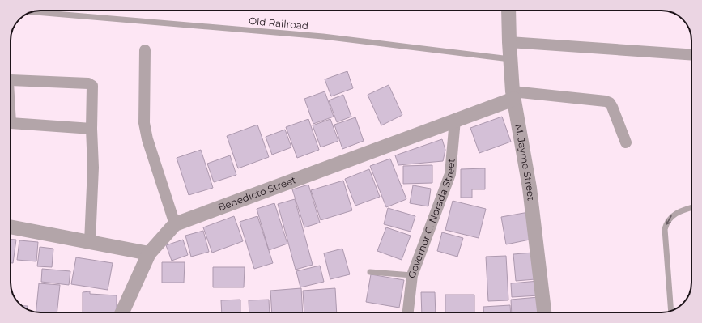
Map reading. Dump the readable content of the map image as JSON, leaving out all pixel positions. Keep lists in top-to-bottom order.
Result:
{
  "streets": {
    "street": ["M. Jayme Street", "Benedicto Street", "Governor C. Norada Street"],
    "lane": ["Old Railroad"]
  },
  "crossings": [
    ["Old Railroad", "M. Jayme Street"],
    ["M. Jayme Street", "Benedicto Street"],
    ["Benedicto Street", "Governor C. Norada Street"]
  ]
}
